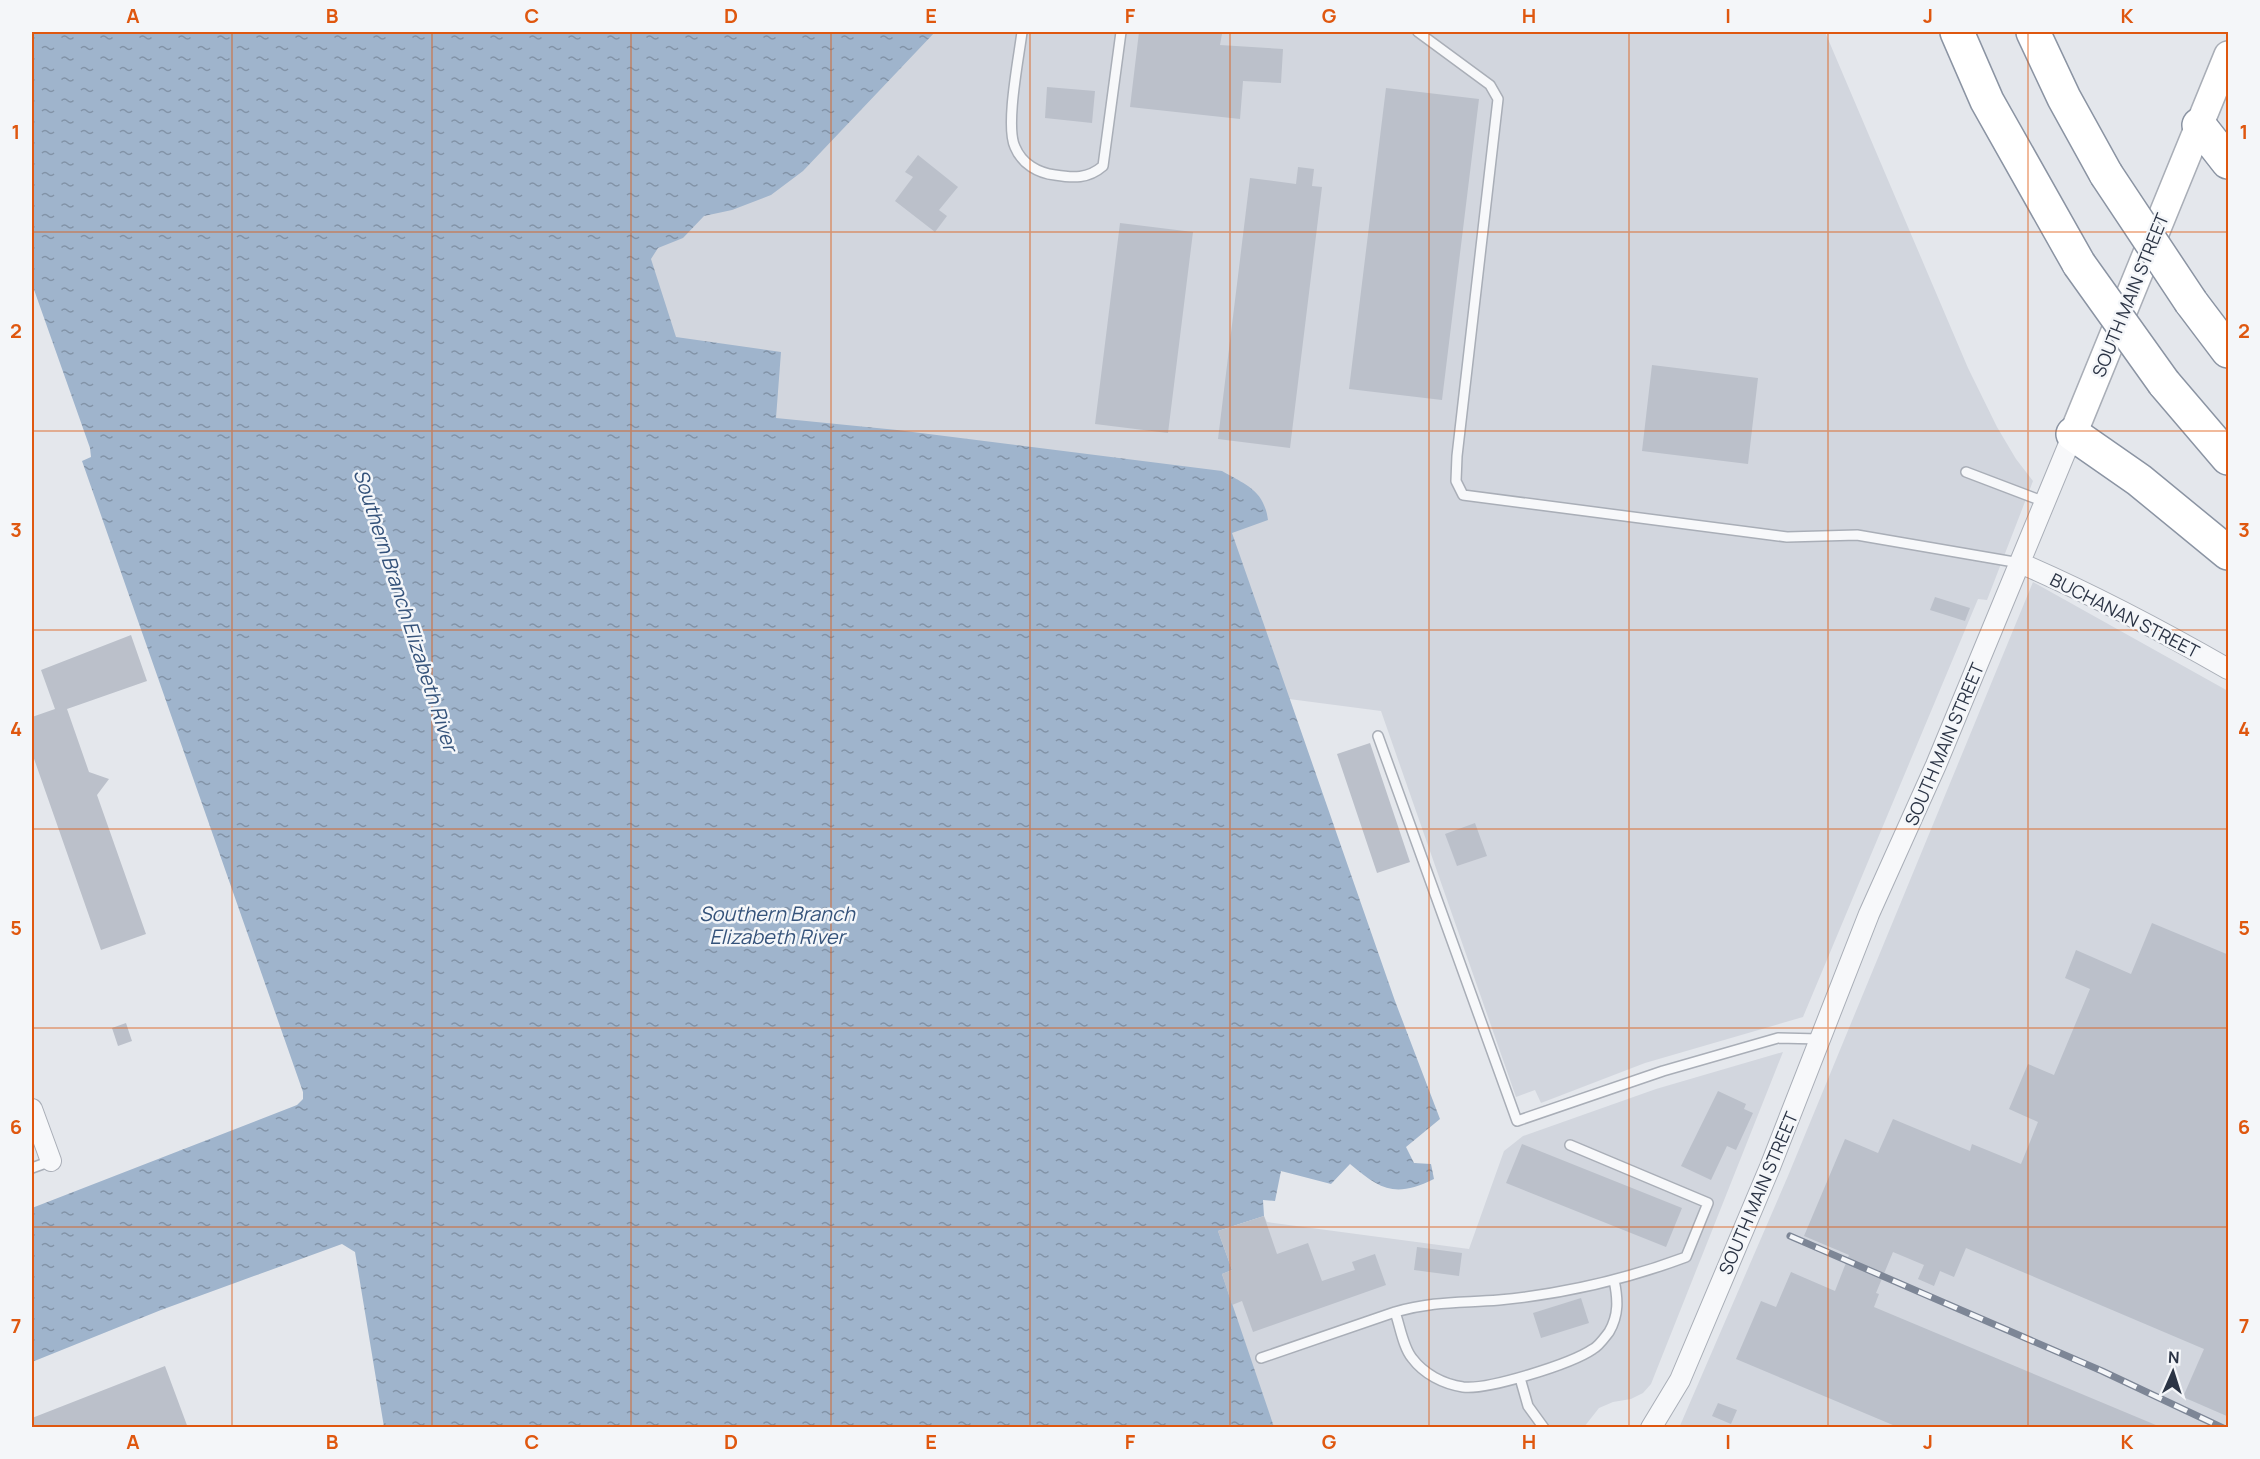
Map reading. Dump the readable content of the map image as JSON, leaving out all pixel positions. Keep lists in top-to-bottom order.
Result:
{
  "streets": {
    "street": ["SOUTH MAIN STREET", "BUCHANAN STREET"]
  },
  "crossings": [
    ["SOUTH MAIN STREET", "BUCHANAN STREET"]
  ],
  "water": ["Southern Branch Elizabeth River"],
  "north": "top",
  "grid": {
    "columns": [
      "A",
      "B",
      "C",
      "D",
      "E",
      "F",
      "G",
      "H",
      "I",
      "J",
      "K"
    ],
    "rows": [
      "1",
      "2",
      "3",
      "4",
      "5",
      "6",
      "7"
    ]
  }
}
